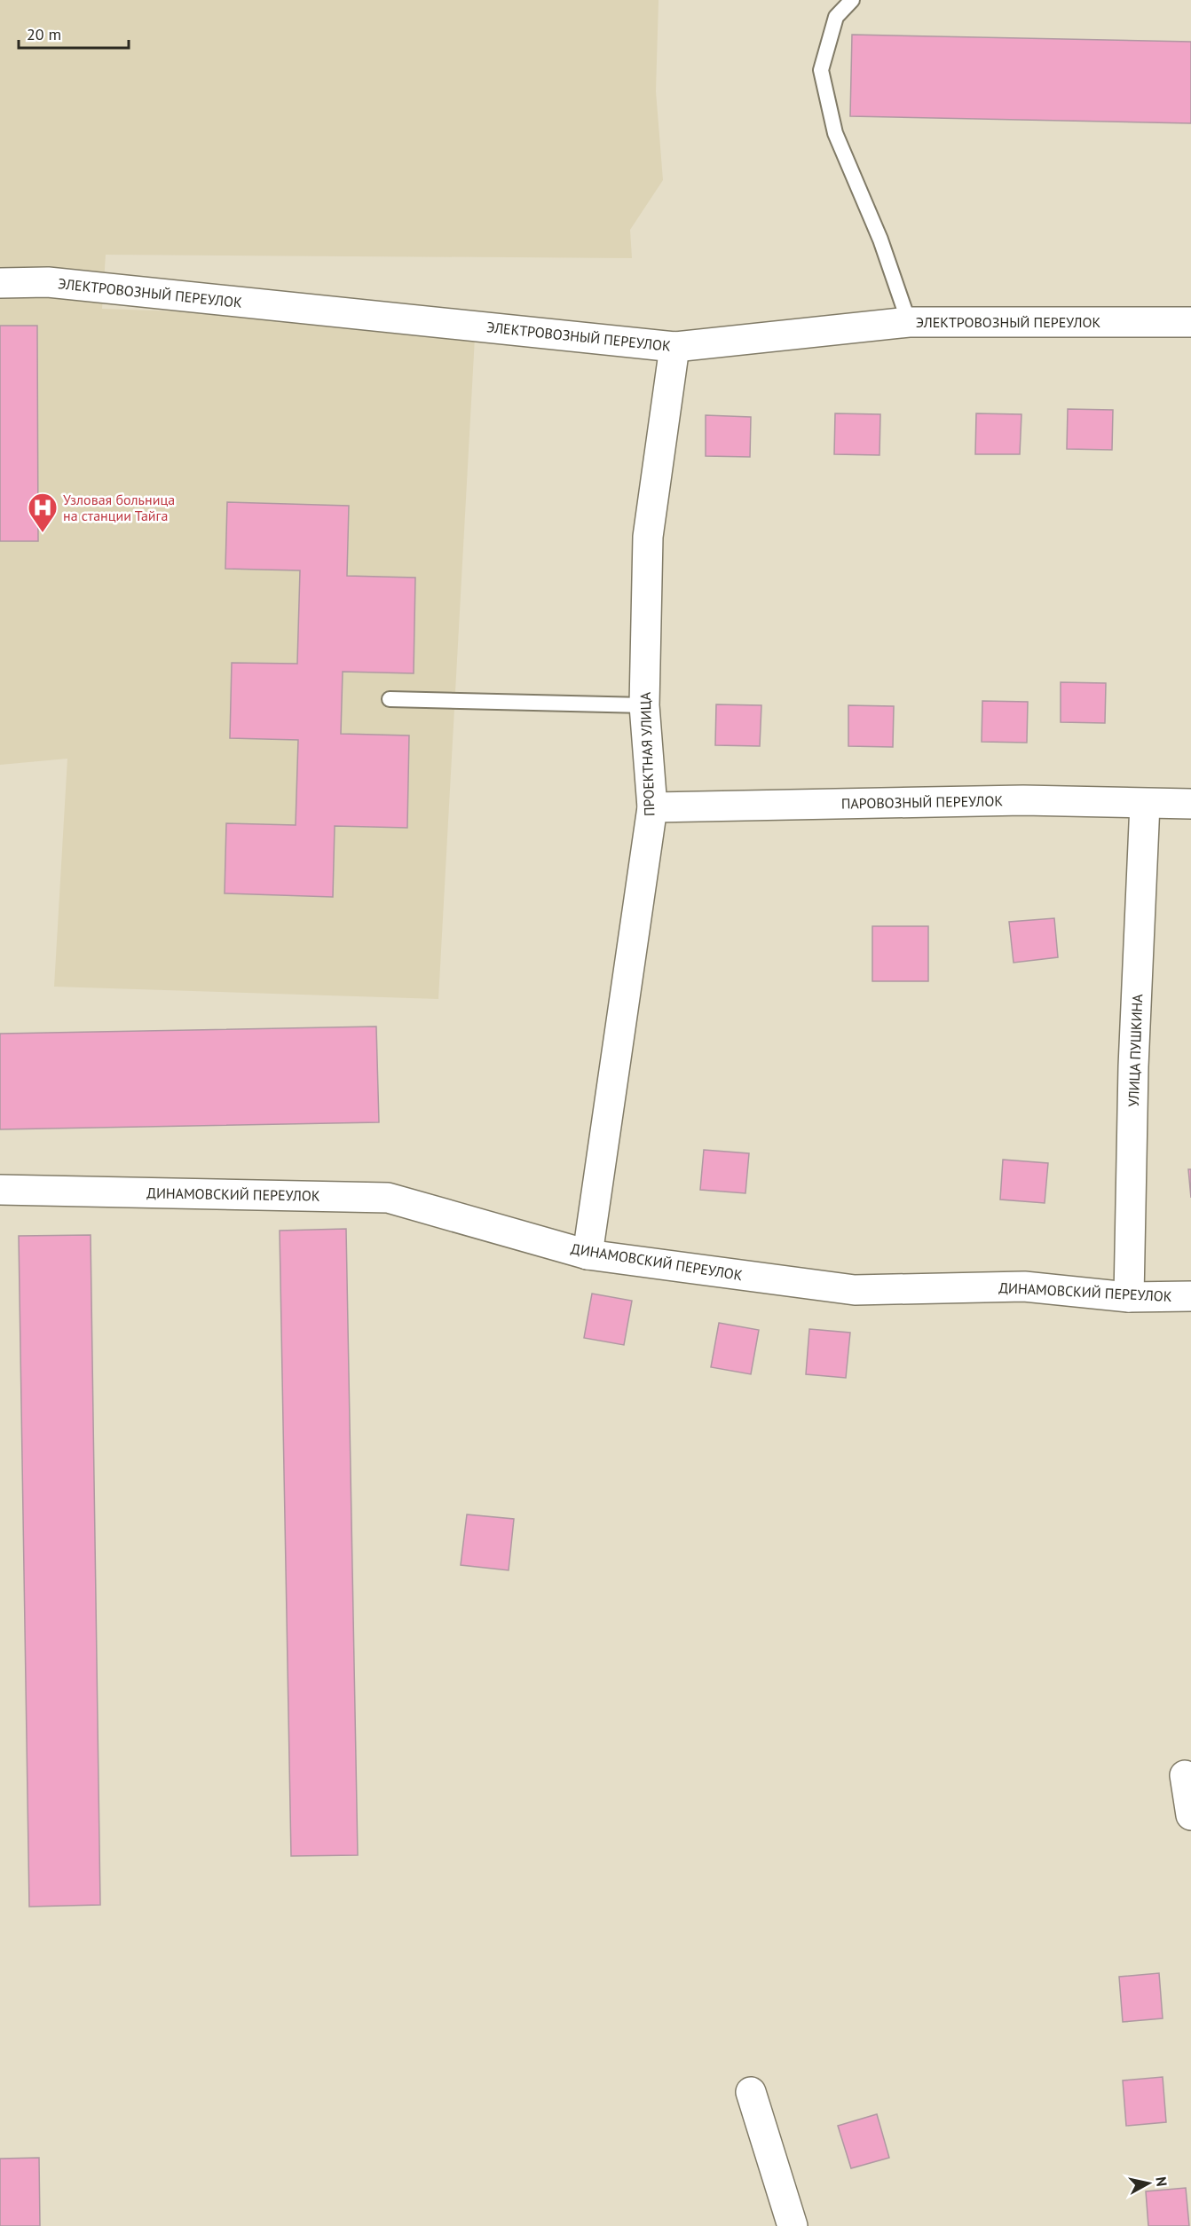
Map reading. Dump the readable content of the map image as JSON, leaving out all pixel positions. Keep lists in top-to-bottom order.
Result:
{
  "streets": {
    "street": [
      "ЭЛЕКТРОВОЗНЫЙ ПЕРЕУЛОК",
      "ПРОЕКТНАЯ УЛИЦА",
      "ПАРОВОЗНЫЙ ПЕРЕУЛОК",
      "УЛИЦА ПУШКИНА",
      "ДИНАМОВСКИЙ ПЕРЕУЛОК"
    ]
  },
  "crossings": [
    ["ЭЛЕКТРОВОЗНЫЙ ПЕРЕУЛОК", "ПРОЕКТНАЯ УЛИЦА"],
    ["ПРОЕКТНАЯ УЛИЦА", "ПАРОВОЗНЫЙ ПЕРЕУЛОК"],
    ["ПРОЕКТНАЯ УЛИЦА", "ДИНАМОВСКИЙ ПЕРЕУЛОК"],
    ["ПАРОВОЗНЫЙ ПЕРЕУЛОК", "УЛИЦА ПУШКИНА"],
    ["УЛИЦА ПУШКИНА", "ДИНАМОВСКИЙ ПЕРЕУЛОК"]
  ],
  "places": {
    "hospital": ["Узловая больница на станции Тайга"]
  },
  "scale_bar": "20 m",
  "north": "right"
}
